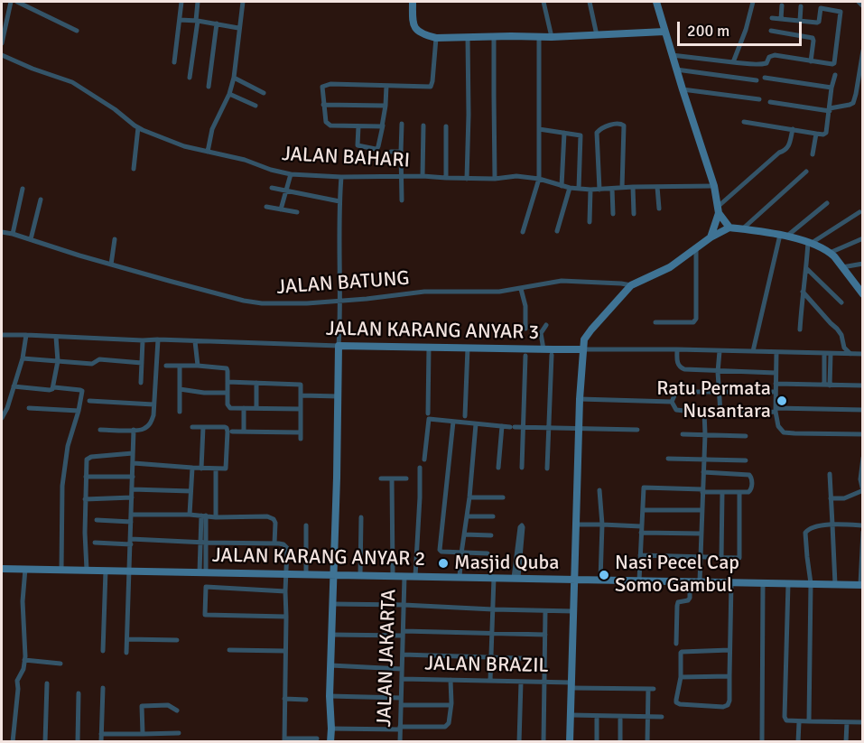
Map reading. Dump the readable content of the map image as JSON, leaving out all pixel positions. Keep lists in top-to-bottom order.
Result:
{
  "streets": {
    "street": [
      "JALAN BAHARI",
      "JALAN BATUNG",
      "JALAN KARANG ANYAR 3",
      "JALAN KARANG ANYAR 2",
      "JALAN JAKARTA",
      "JALAN BRAZIL"
    ]
  },
  "crossings": [
    ["JALAN KARANG ANYAR 2", "JALAN JAKARTA"],
    ["JALAN JAKARTA", "JALAN BRAZIL"]
  ],
  "places": ["Ratu Permata Nusantara", "Masjid Quba", "Nasi Pecel Cap Somo Gambul"],
  "scale_bar": "200 m"
}
